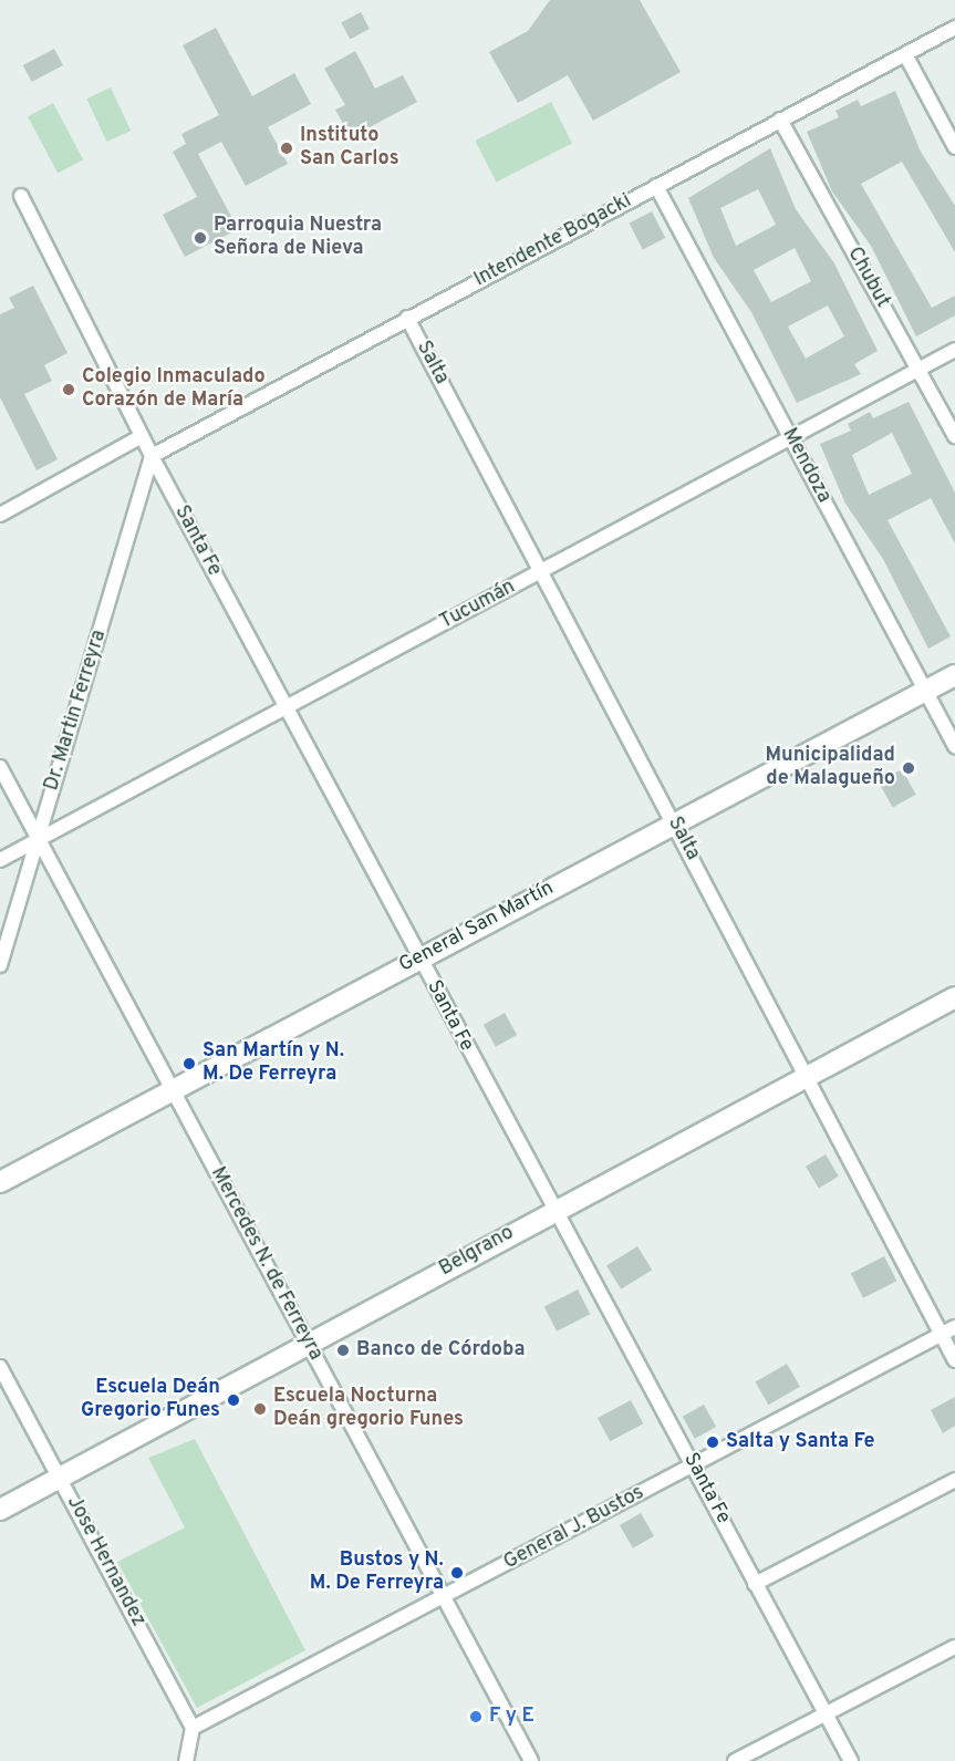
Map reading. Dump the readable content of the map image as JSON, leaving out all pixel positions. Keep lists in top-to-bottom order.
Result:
{
  "streets": {
    "main road": ["General San Martín", "Belgrano"],
    "street": [
      "Intendente Bogacki",
      "Chubut",
      "Salta",
      "Mendoza",
      "Santa Fe",
      "Tucumán",
      "Dr. Martin Ferreyra",
      "Mercedes N. de Ferreyra",
      "General J. Bustos",
      "Jose Hernandez"
    ]
  },
  "crossings": [
    ["Intendente Bogacki", "Chubut"],
    ["Intendente Bogacki", "Salta"],
    ["Intendente Bogacki", "Mendoza"],
    ["Intendente Bogacki", "Santa Fe"],
    ["Intendente Bogacki", "Dr. Martin Ferreyra"],
    ["Chubut", "Tucumán"],
    ["Salta", "Tucumán"],
    ["Salta", "General San Martín"],
    ["Salta", "Belgrano"],
    ["Salta", "General J. Bustos"],
    ["Mendoza", "Tucumán"],
    ["Mendoza", "General San Martín"],
    ["Santa Fe", "Tucumán"],
    ["Santa Fe", "Dr. Martin Ferreyra"],
    ["Santa Fe", "General San Martín"],
    ["Santa Fe", "Belgrano"],
    ["Santa Fe", "General J. Bustos"],
    ["Tucumán", "Dr. Martin Ferreyra"],
    ["Tucumán", "Mercedes N. de Ferreyra"],
    ["Dr. Martin Ferreyra", "Mercedes N. de Ferreyra"],
    ["General San Martín", "Mercedes N. de Ferreyra"],
    ["Belgrano", "Mercedes N. de Ferreyra"],
    ["Belgrano", "Jose Hernandez"],
    ["Mercedes N. de Ferreyra", "General J. Bustos"],
    ["General J. Bustos", "Jose Hernandez"]
  ],
  "places": [
    "Instituto San Carlos",
    "Parroquia Nuestra Señora de Nieva",
    "Colegio Inmaculado Corazón de María",
    "Municipalidad de Malagueño",
    "San Martín y N. M. De Ferreyra",
    "Banco de Córdoba",
    "Escuela Deán Gregorio Funes",
    "Escuela Nocturna Deán gregorio Funes",
    "Salta y Santa Fe",
    "Bustos y N. M. De Ferreyra",
    "F y E"
  ]
}
